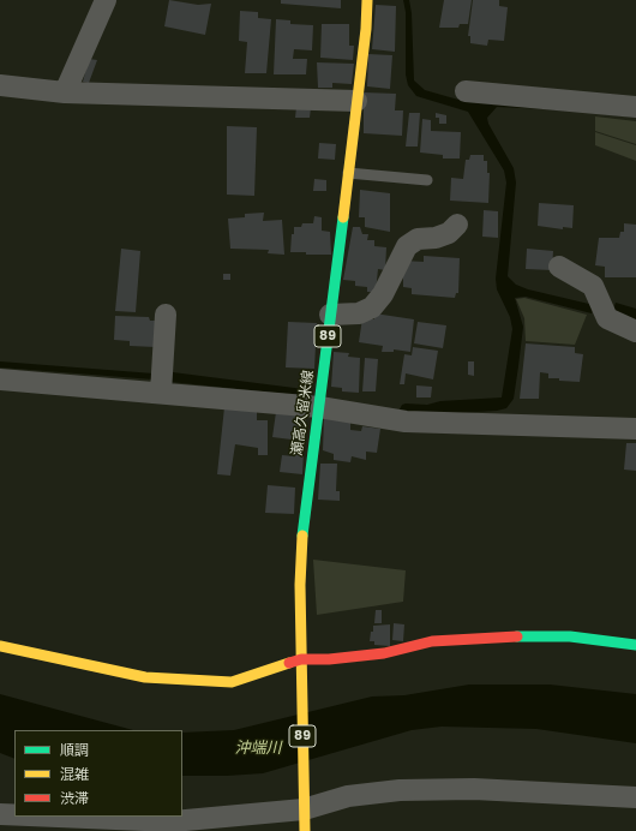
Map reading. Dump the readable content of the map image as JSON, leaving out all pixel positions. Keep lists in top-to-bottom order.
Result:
{
  "streets": {
    "main road": ["89", "瀬高久留米線"]
  },
  "water": ["沖端川"],
  "legend": ["順調", "混雑", "渋滞"]
}
